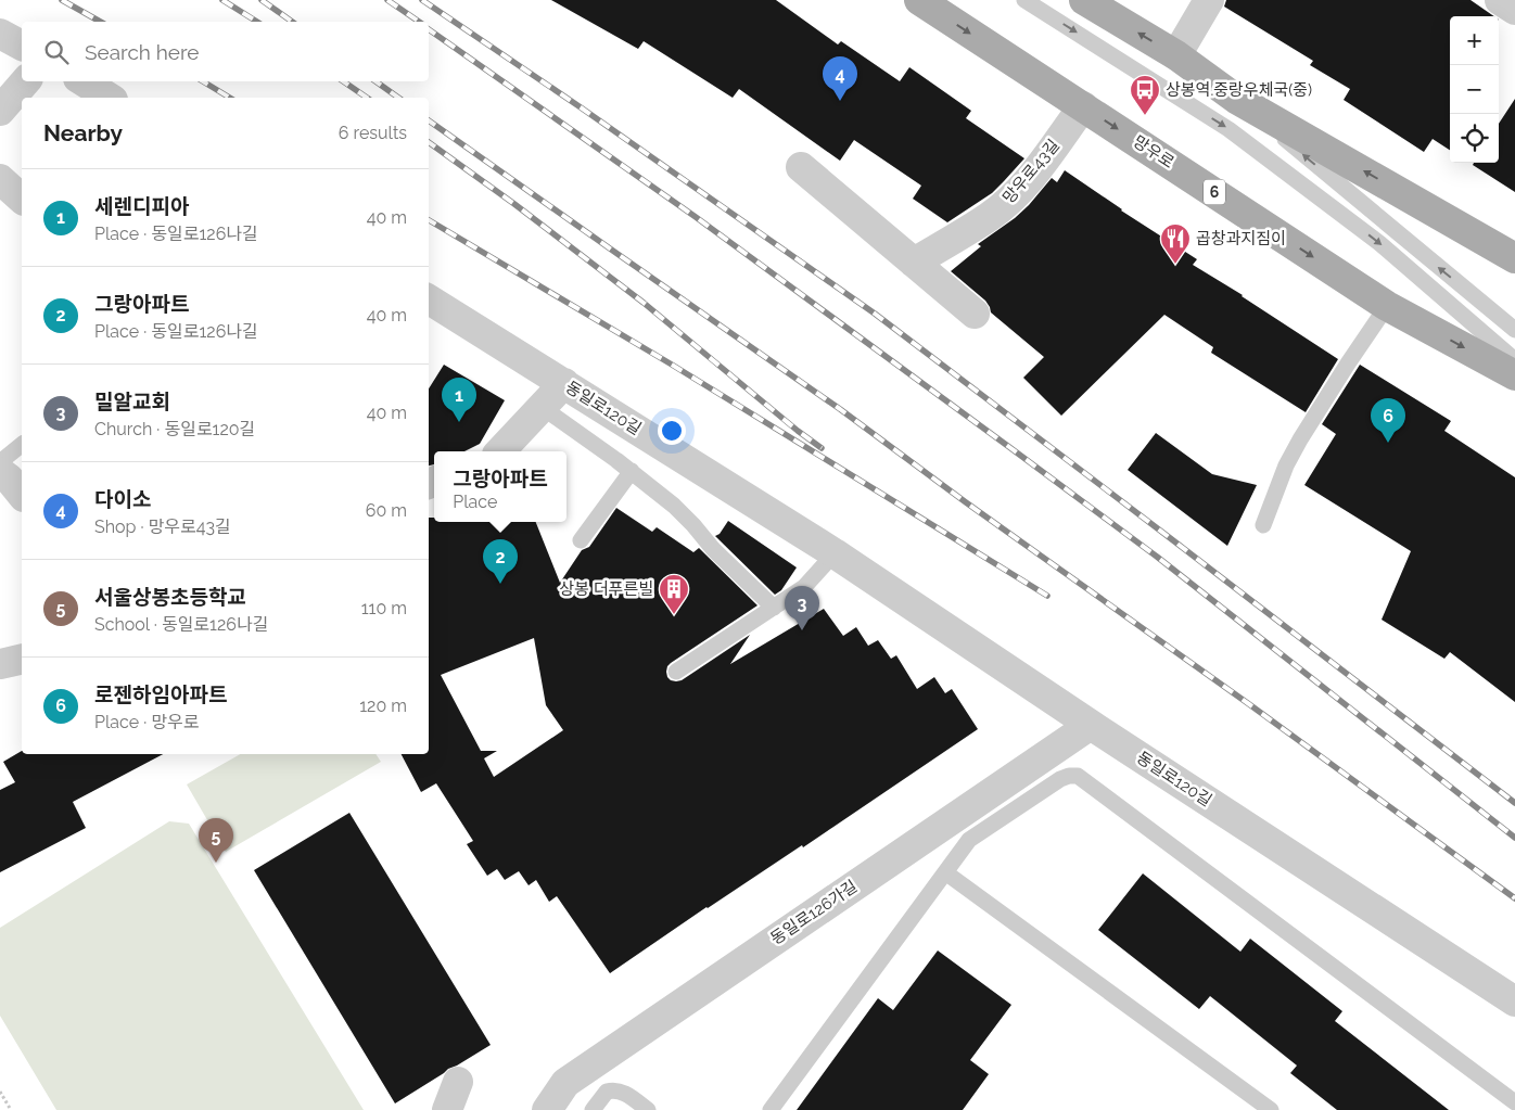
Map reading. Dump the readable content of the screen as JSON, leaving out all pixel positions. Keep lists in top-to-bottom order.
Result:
{
  "streets": {
    "main road": ["망우로", "6"],
    "street": ["망우로43길", "동일로120길", "동일로126가길"]
  },
  "crossings": [
    ["망우로", "망우로43길"],
    ["동일로120길", "동일로126가길"]
  ],
  "places": {
    "bus stop": ["상봉역.중랑우체국(중)"],
    "restaurant": ["곱창과지짐이"],
    "building": ["상봉 더푸른빌"]
  },
  "page": {
    "map_buttons": ["+", "−"],
    "search": "Search here",
    "pins": [
      "4",
      "1",
      "6",
      "2",
      "3",
      "5"
    ],
    "heading": ["Nearby", "6 results"],
    "list": [
      {
        "mark": "1",
        "name": "세렌디피아",
        "note": "Place · 동일로126나길",
        "value": "40 m"
      },
      {
        "mark": "2",
        "name": "그랑아파트",
        "note": "Place · 동일로126나길",
        "value": "40 m"
      },
      {
        "mark": "3",
        "name": "밀알교회",
        "note": "Church · 동일로120길",
        "value": "40 m"
      },
      {
        "mark": "4",
        "name": "다이소",
        "note": "Shop · 망우로43길",
        "value": "60 m"
      },
      {
        "mark": "5",
        "name": "서울상봉초등학교",
        "note": "School · 동일로126나길",
        "value": "110 m"
      },
      {
        "mark": "6",
        "name": "로젠하임아파트",
        "note": "Place · 망우로",
        "value": "120 m"
      }
    ],
    "popup": ["그랑아파트", "Place"]
  }
}
